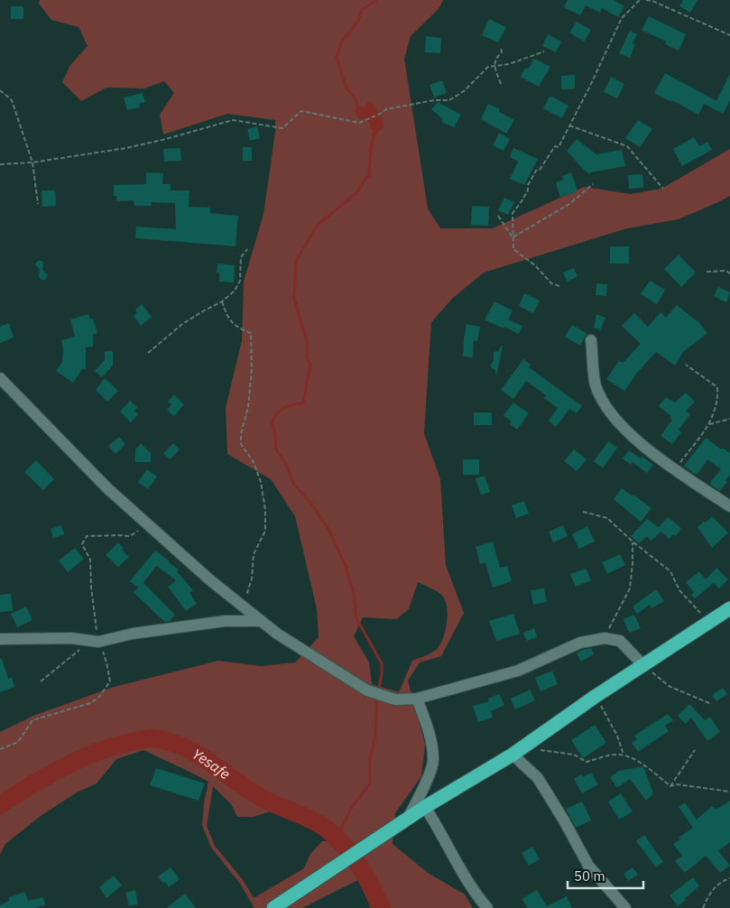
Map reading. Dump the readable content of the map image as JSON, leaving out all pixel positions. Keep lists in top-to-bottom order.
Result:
{
  "water": ["Yesafe"],
  "scale_bar": "50 m"
}
